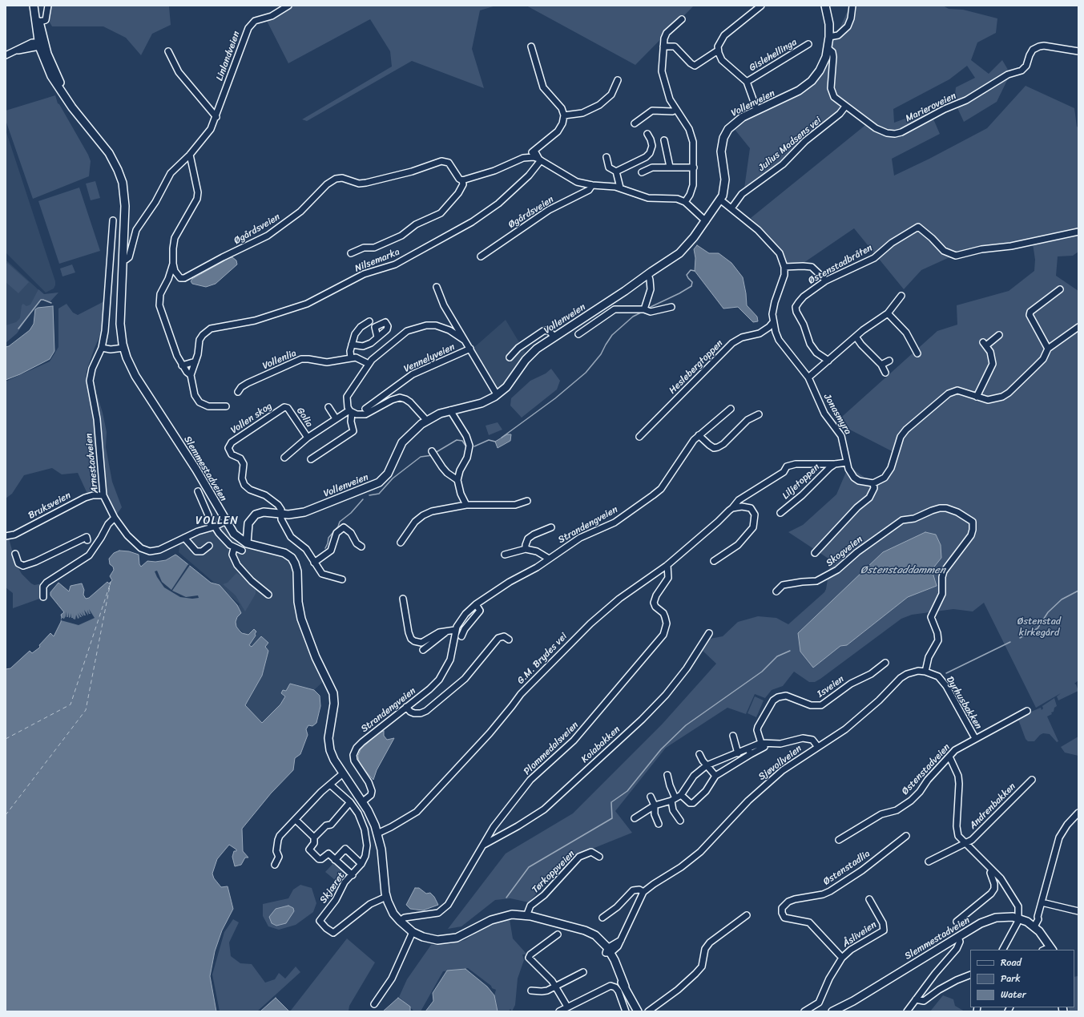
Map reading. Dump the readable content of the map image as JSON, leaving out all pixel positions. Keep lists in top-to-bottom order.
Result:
{
  "streets": {
    "main road": ["Vollenveien", "Slemmestadveien"],
    "street": [
      "Gislehellinga",
      "Linlandveien",
      "Marieroveien",
      "Julius Madsens vei",
      "Øgårdsveien",
      "Nilsemarka",
      "Østenstadbråten",
      "Vennelyveien",
      "Vollenlia",
      "Heslebergtoppen",
      "Jonasmyra",
      "Golia",
      "Vollen skog",
      "Arnestadveien",
      "Liljetoppen",
      "Bruksveien",
      "Strandengveien",
      "Skogveien",
      "G.M. Brydes vei",
      "Isveien",
      "Dyrhusbakken",
      "Koiabakken",
      "Plommedalsveien",
      "Sjøvollveien",
      "Østenstadveien",
      "Andrenbakken",
      "Østenstadlia",
      "Tørkoppveien",
      "Skjæret",
      "Åsliveien"
    ]
  },
  "crossings": [
    ["Gislehellinga", "Vollenveien"],
    ["Linlandveien", "Slemmestadveien"],
    ["Vollenveien", "Marieroveien"],
    ["Vollenveien", "Vennelyveien"],
    ["Vollenveien", "Vollen skog"],
    ["Vollenveien", "Slemmestadveien"],
    ["Marieroveien", "Julius Madsens vei"],
    ["Vennelyveien", "Vollenlia"],
    ["Heslebergtoppen", "Jonasmyra"],
    ["Jonasmyra", "G.M. Brydes vei"],
    ["Golia", "Vollen skog"],
    ["Arnestadveien", "Slemmestadveien"],
    ["Arnestadveien", "Bruksveien"],
    ["Slemmestadveien", "Strandengveien"],
    ["Slemmestadveien", "G.M. Brydes vei"],
    ["Slemmestadveien", "Plommedalsveien"],
    ["Slemmestadveien", "Sjøvollveien"],
    ["Slemmestadveien", "Andrenbakken"],
    ["Slemmestadveien", "Tørkoppveien"],
    ["Slemmestadveien", "Skjæret"],
    ["Liljetoppen", "G.M. Brydes vei"],
    ["Skogveien", "Sjøvollveien"],
    ["G.M. Brydes vei", "Plommedalsveien"],
    ["Dyrhusbakken", "Sjøvollveien"],
    ["Dyrhusbakken", "Østenstadveien"],
    ["Koiabakken", "Plommedalsveien"],
    ["Østenstadveien", "Andrenbakken"],
    ["Østenstadlia", "Åsliveien"]
  ],
  "districts": ["VOLLEN"],
  "water": ["Østenstaddammen"],
  "parks": ["Østenstad kirkegård"],
  "legend": ["Road", "Park", "Water"]
}
